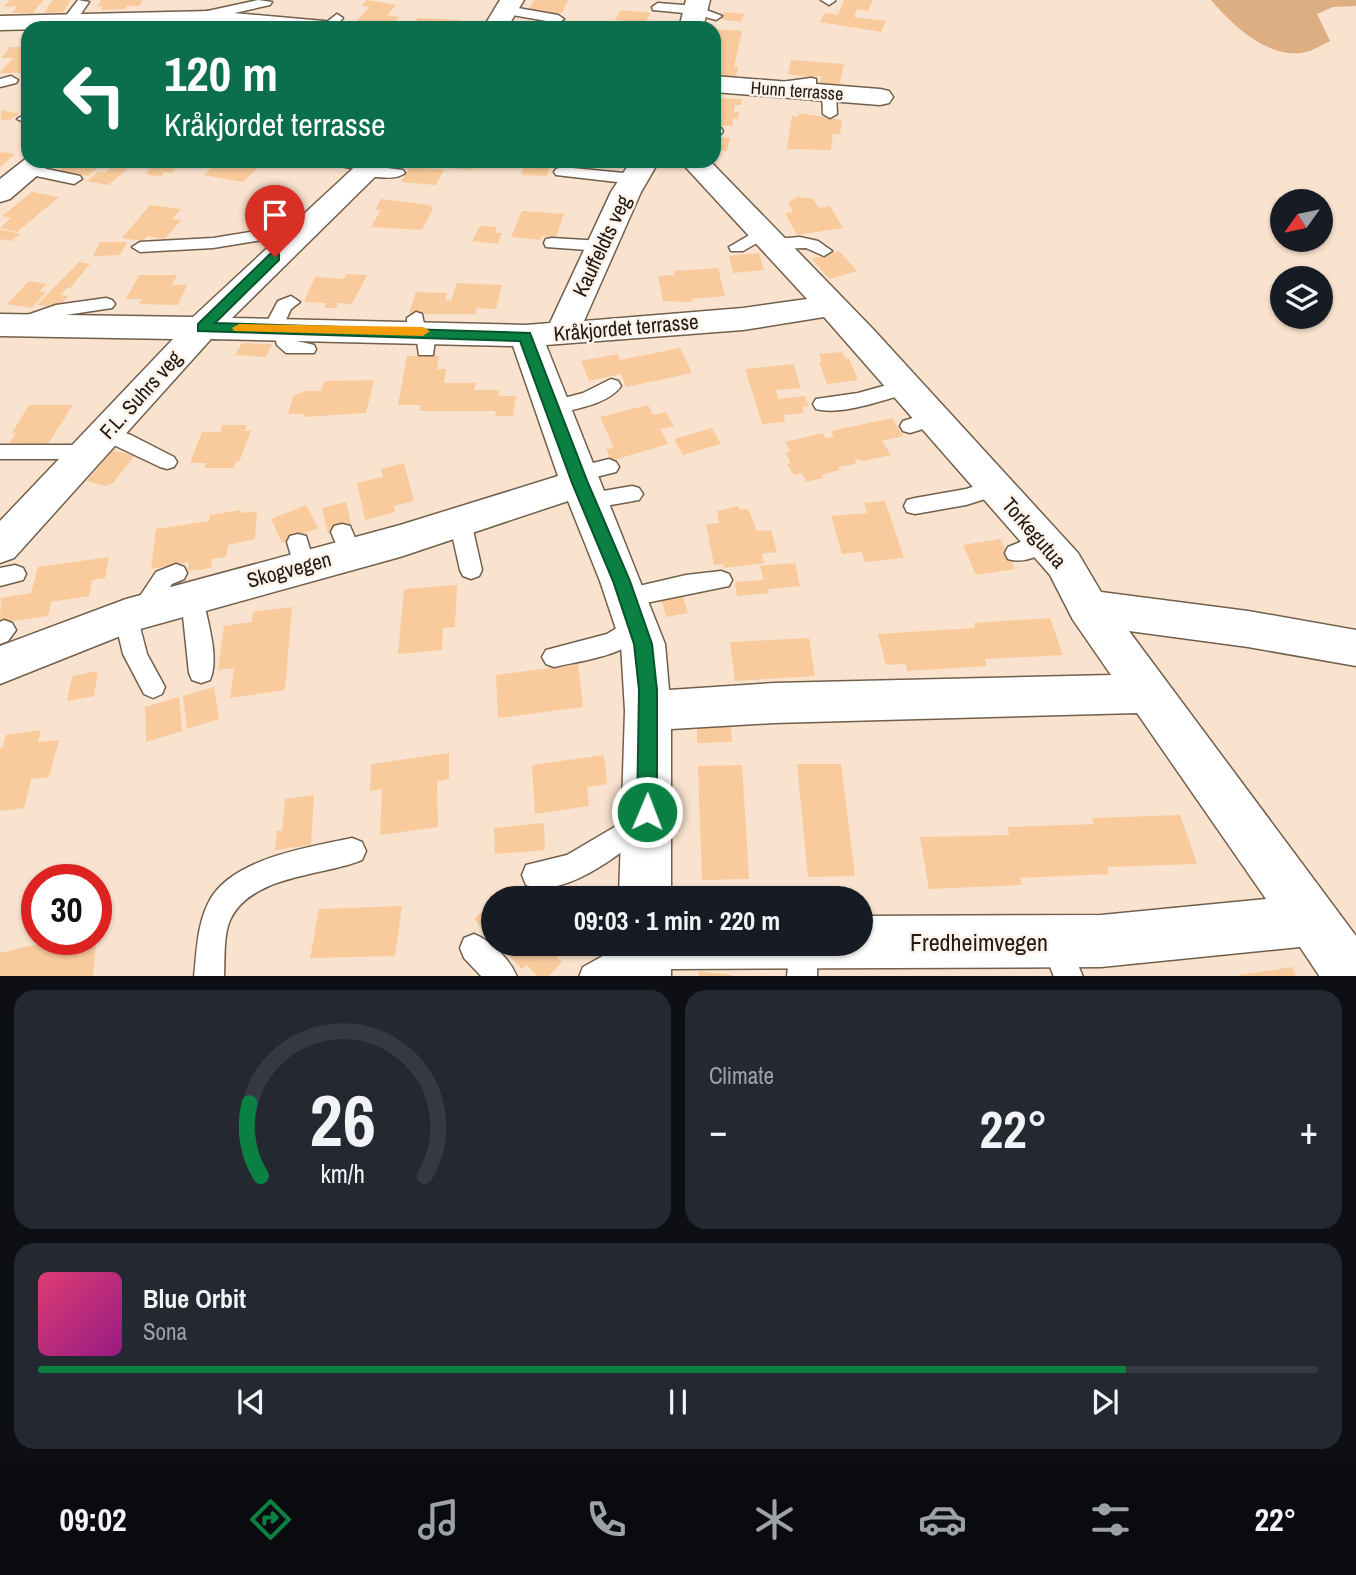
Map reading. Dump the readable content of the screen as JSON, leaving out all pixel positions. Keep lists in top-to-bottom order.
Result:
{
  "streets": {
    "street": [
      "Hunn terrasse",
      "Kauffeldts veg",
      "Kråkjordet terrasse",
      "F.L. Suhrs veg",
      "Torkegutua",
      "Skogvegen",
      "Fredheimvegen"
    ]
  },
  "crossings": [
    ["Kauffeldts veg", "Kråkjordet terrasse"],
    ["Kråkjordet terrasse", "F.L. Suhrs veg"],
    ["Kråkjordet terrasse", "Torkegutua"],
    ["Torkegutua", "Fredheimvegen"]
  ],
  "north": "bottom left",
  "page": {
    "turn": ["120 m", "Kråkjordet terrasse"],
    "limit": "30",
    "trip": "09:03 · 1 min · 220 m",
    "tile": "Climate",
    "heat": ["−", "22°", "+"],
    "song": ["Blue Orbit", "Sona"],
    "tabs": ["09:02", "22°"],
    "gauge": ["26", "km/h"]
  }
}
